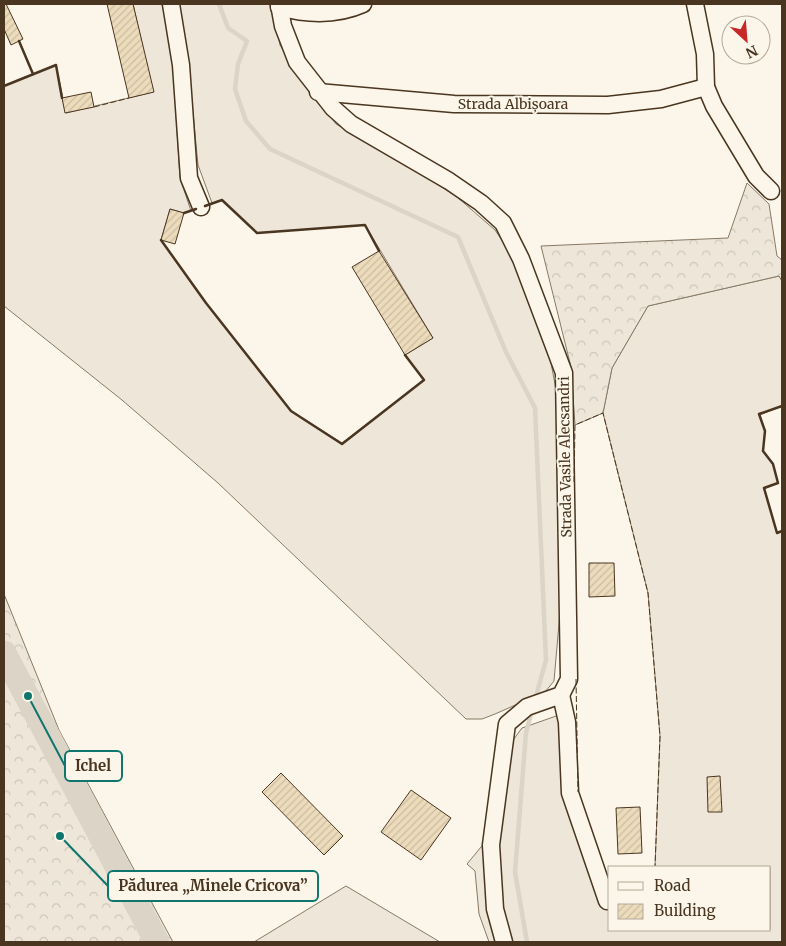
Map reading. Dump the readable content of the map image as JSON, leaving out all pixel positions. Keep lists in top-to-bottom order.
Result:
{
  "streets": {
    "street": ["Strada Albișoara", "Strada Vasile Alecsandri"]
  },
  "crossings": [
    ["Strada Albișoara", "Strada Vasile Alecsandri"]
  ],
  "places": ["Ichel", "Pădurea „Minele Cricova”"],
  "legend": ["Road", "Building"],
  "north": "bottom right"
}
